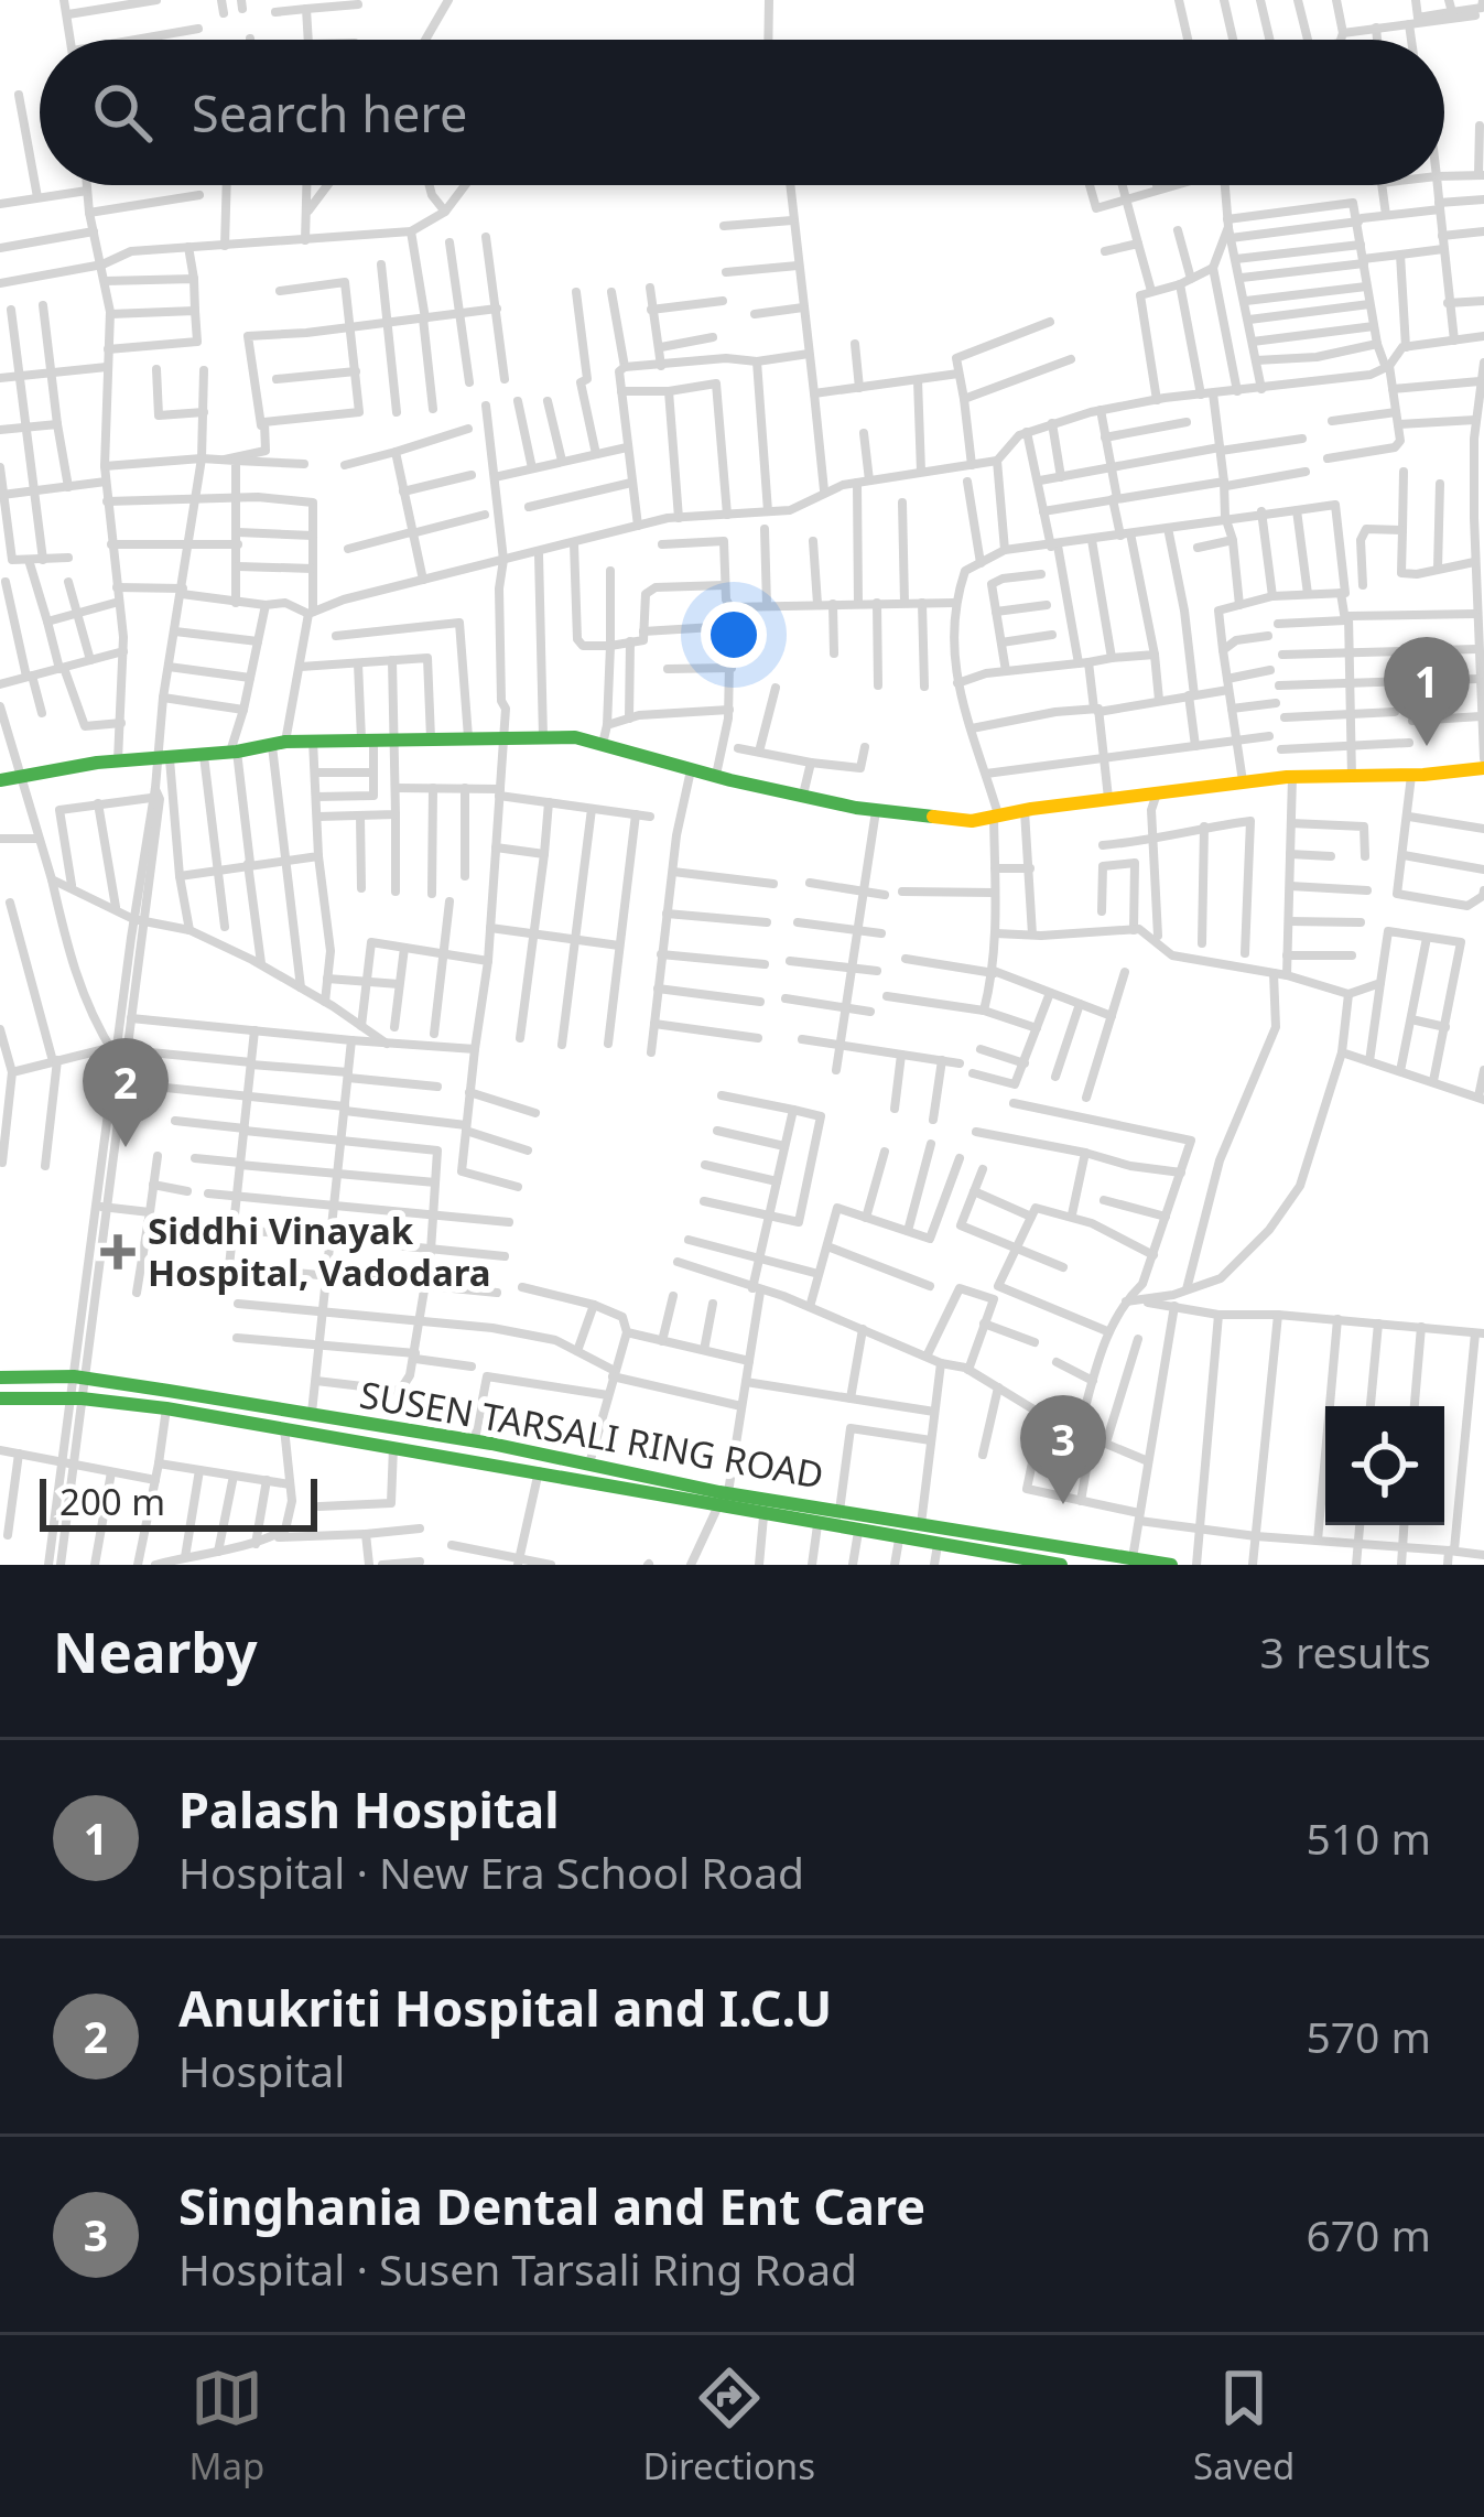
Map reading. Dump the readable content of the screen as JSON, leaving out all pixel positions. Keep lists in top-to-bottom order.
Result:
{
  "streets": {
    "main road": ["SUSEN TARSALI RING ROAD"]
  },
  "places": {
    "health": ["Siddhi Vinayak Hospital, Vadodara"]
  },
  "scale_bar": "200 m",
  "page": {
    "search": "Search here",
    "pins": ["1", "2", "3"],
    "scale": "200 m",
    "heading": ["Nearby", "3 results"],
    "list": [
      {
        "mark": "1",
        "name": "Palash Hospital",
        "note": "Hospital · New Era School Road",
        "value": "510 m"
      },
      {
        "mark": "2",
        "name": "Anukriti Hospital and I.C.U",
        "note": "Hospital",
        "value": "570 m"
      },
      {
        "mark": "3",
        "name": "Singhania Dental and Ent Care",
        "note": "Hospital · Susen Tarsali Ring Road",
        "value": "670 m"
      }
    ],
    "nav": ["Map", "Directions", "Saved"]
  }
}
